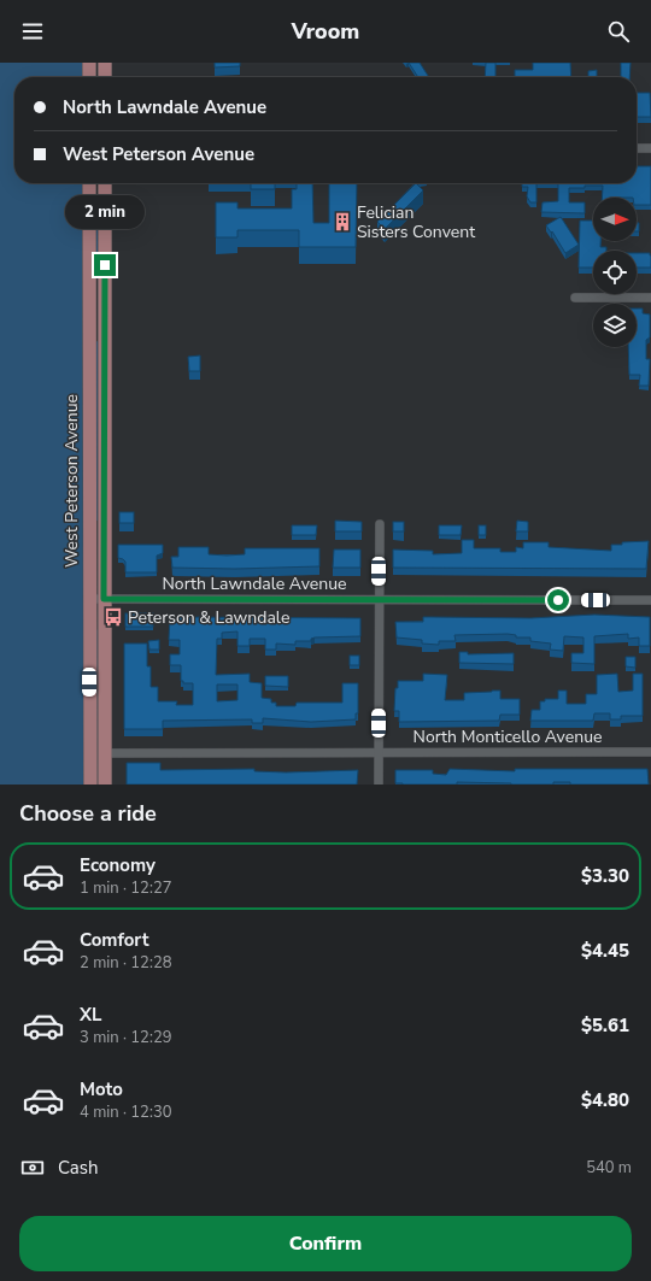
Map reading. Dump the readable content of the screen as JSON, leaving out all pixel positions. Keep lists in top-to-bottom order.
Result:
{
  "streets": {
    "main road": ["West Peterson Avenue"],
    "street": ["North Lawndale Avenue", "North Monticello Avenue"]
  },
  "crossings": [
    ["West Peterson Avenue", "North Lawndale Avenue"],
    ["West Peterson Avenue", "North Monticello Avenue"]
  ],
  "places": {
    "building": ["Felician Sisters Convent"],
    "bus stop": ["Peterson & Lawndale"]
  },
  "north": "right",
  "page": {
    "header": "Vroom",
    "banner": ["North Lawndale Avenue", "West Peterson Avenue"],
    "bubble": "2 min",
    "heading": "Choose a ride",
    "list": [
      {
        "name": "Economy",
        "note": "1 min · 12:27",
        "value": "$3.30"
      },
      {
        "name": "Comfort",
        "note": "2 min · 12:28",
        "value": "$4.45"
      },
      {
        "name": "XL",
        "note": "3 min · 12:29",
        "value": "$5.61"
      },
      {
        "name": "Moto",
        "note": "4 min · 12:30",
        "value": "$4.80"
      }
    ],
    "pay": ["Cash", "540 m"],
    "buttons": "Confirm"
  }
}
